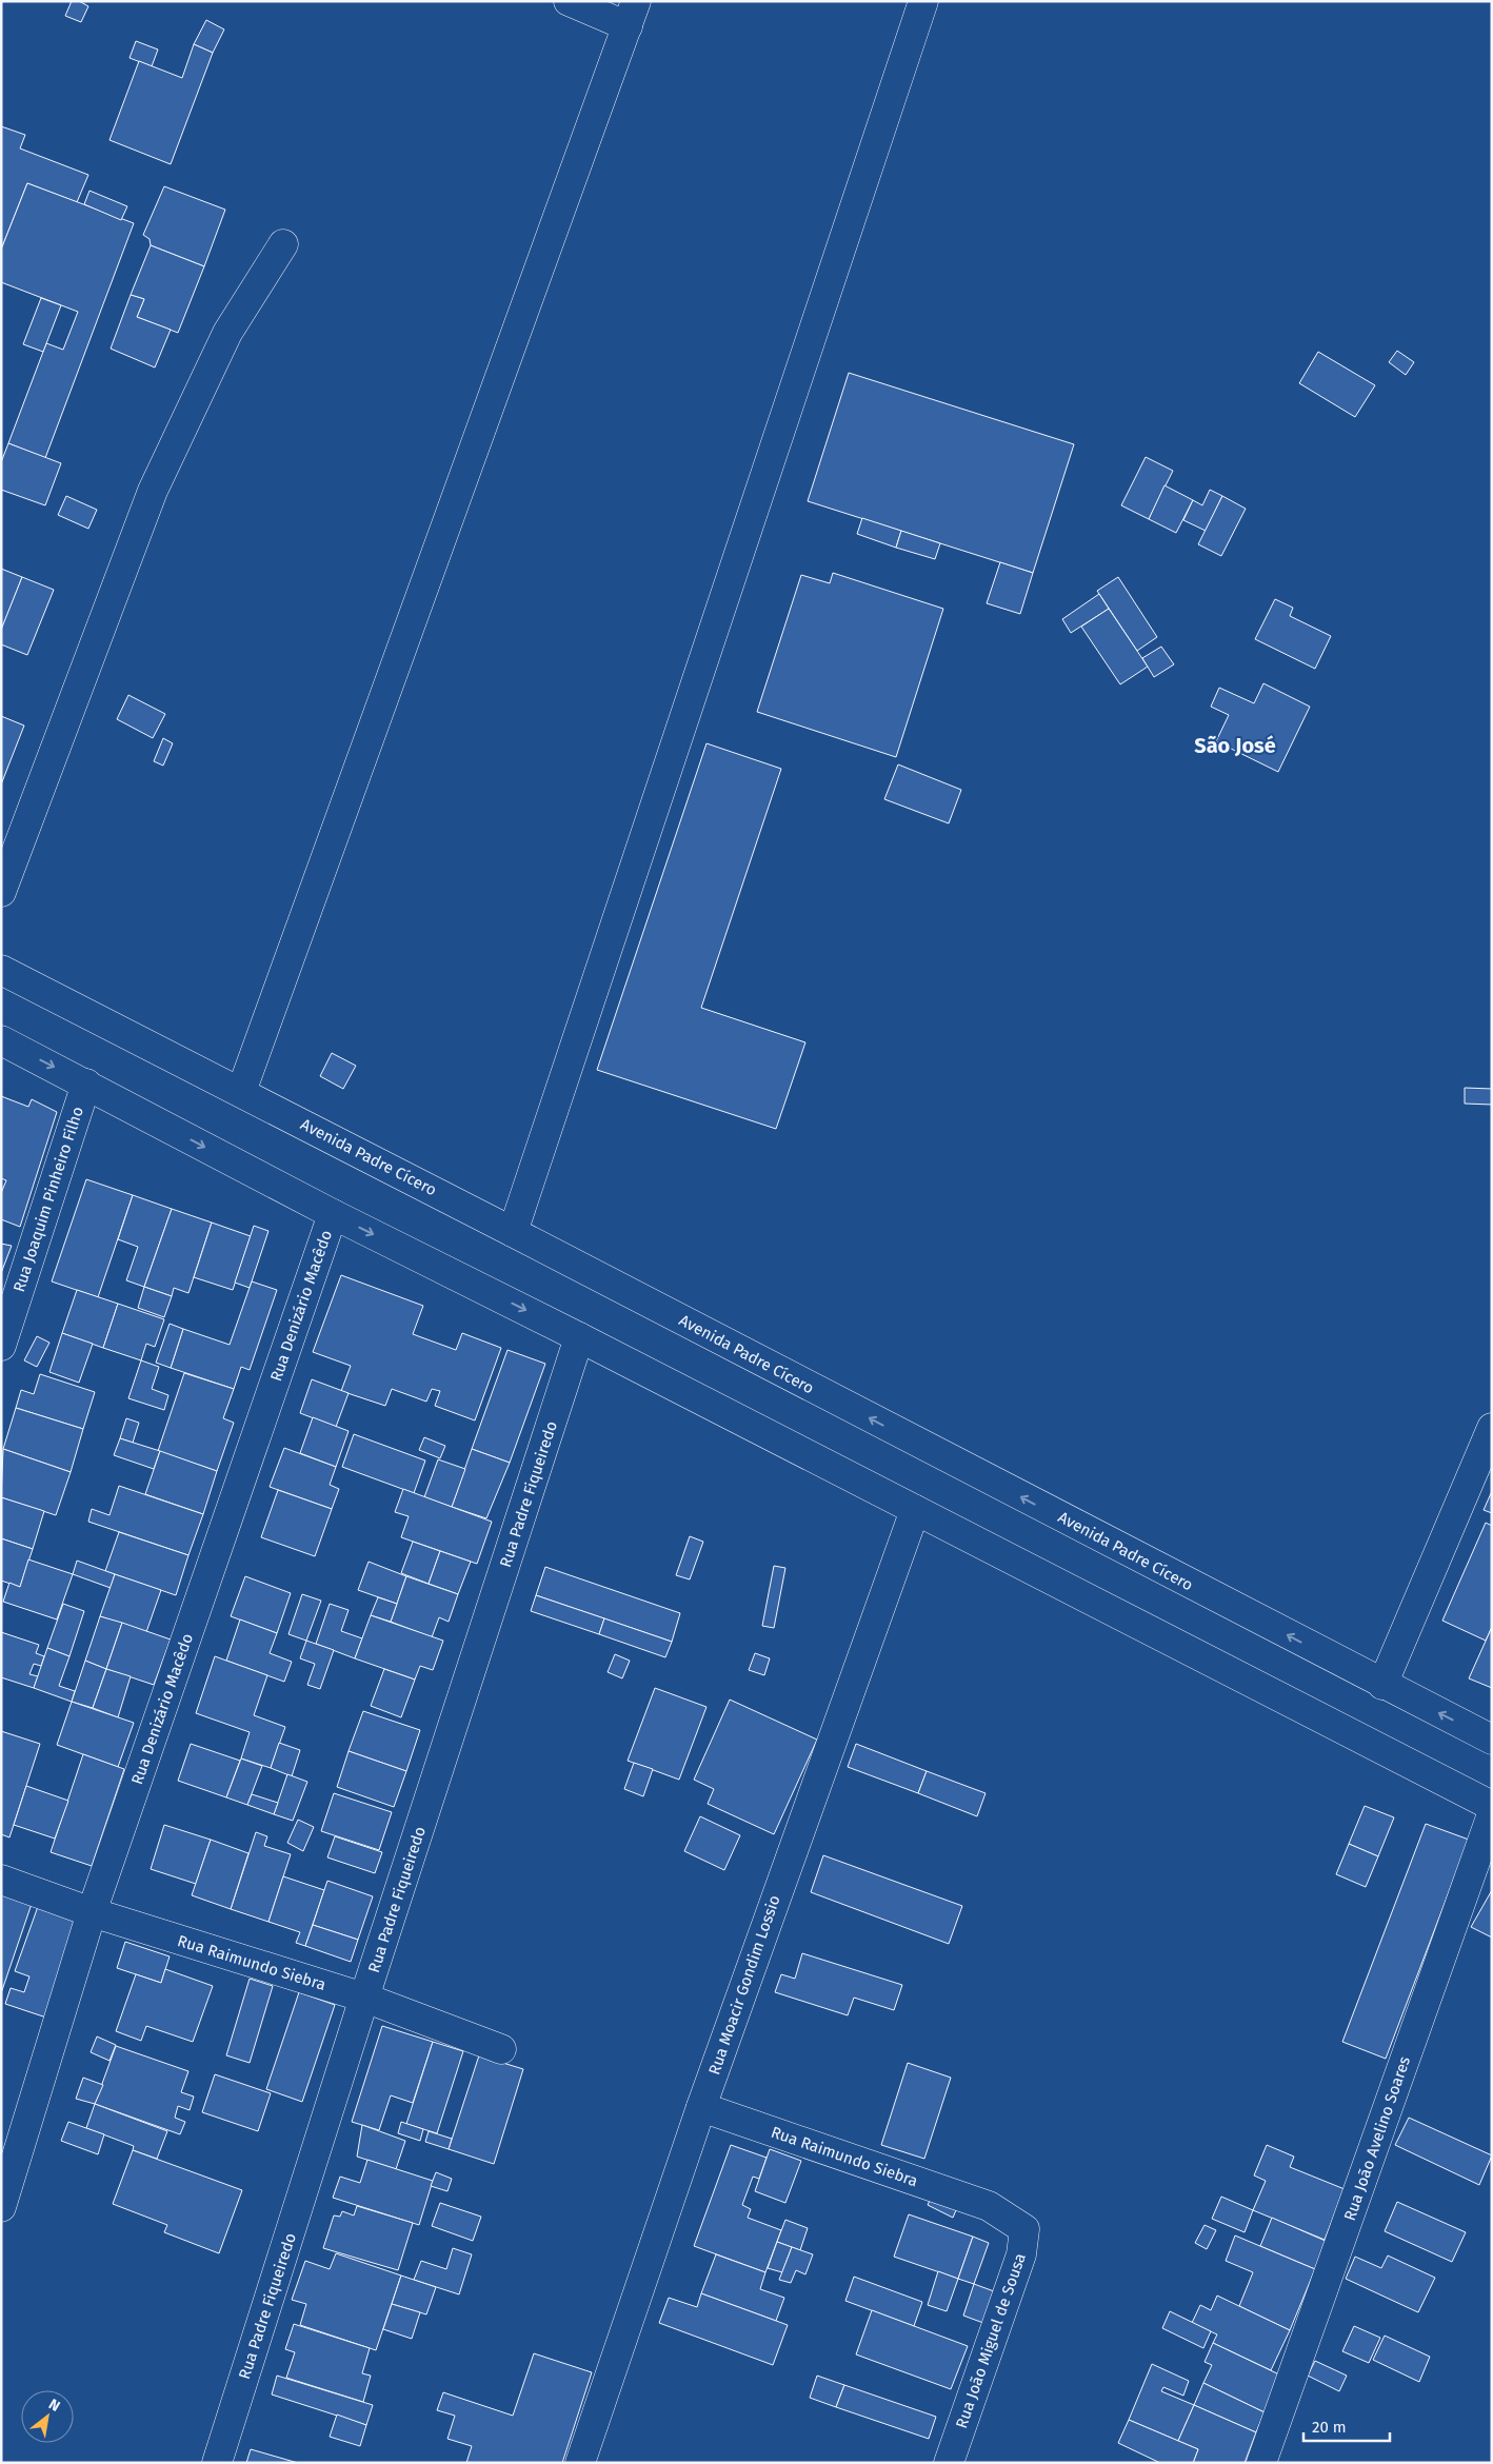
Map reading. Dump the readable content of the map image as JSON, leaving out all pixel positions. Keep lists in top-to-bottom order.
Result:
{
  "streets": {
    "main road": [
      "Avenida Padre Cícero",
      "Rua Joaquim Pinheiro Filho",
      "Rua Denizário Macêdo",
      "Rua Padre Fiqueiredo",
      "Rua Raimundo Siebra",
      "Rua Moacir Gondim Lossio",
      "Rua João Avelino Soares",
      "Rua João Miguel de Sousa"
    ]
  },
  "crossings": [
    ["Rua Denizário Macêdo", "Rua Raimundo Siebra"],
    ["Rua Padre Fiqueiredo", "Rua Raimundo Siebra"],
    ["Rua Raimundo Siebra", "Rua Moacir Gondim Lossio"],
    ["Rua Raimundo Siebra", "Rua João Miguel de Sousa"]
  ],
  "districts": ["São José"],
  "scale_bar": "20 m",
  "north": "top right"
}
